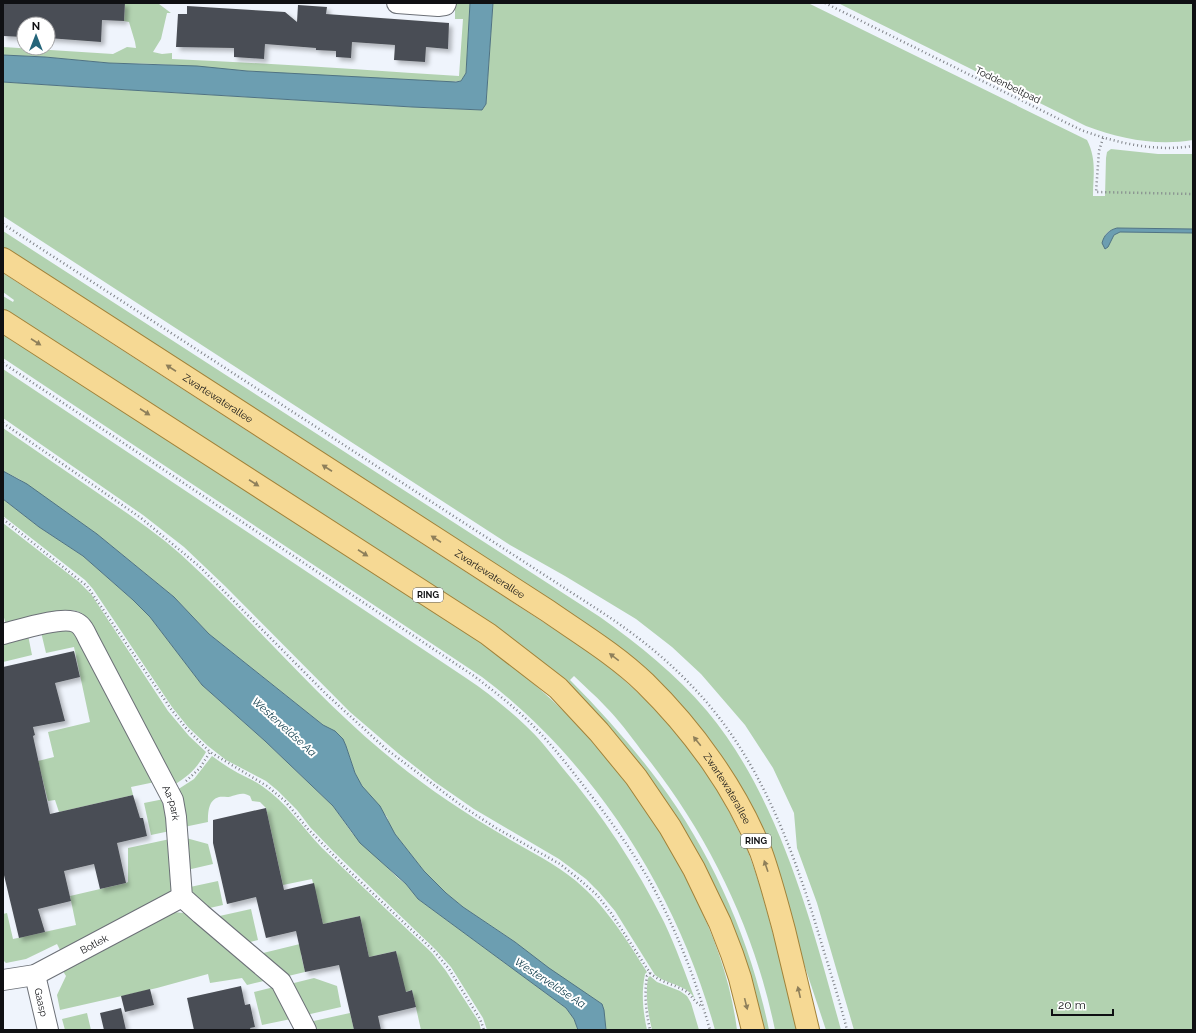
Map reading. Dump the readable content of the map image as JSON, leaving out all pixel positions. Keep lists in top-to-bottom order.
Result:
{
  "streets": {
    "main road": ["Zwartewaterallee", "RING"],
    "street": ["Aa-park", "Botlek", "Gaasp"],
    "path": ["Toddenbeltpad"]
  },
  "crossings": [
    ["Aa-park", "Botlek"],
    ["Botlek", "Gaasp"]
  ],
  "water": ["Westerveldse Aa"],
  "scale_bar": "20 m",
  "north": "top"
}
